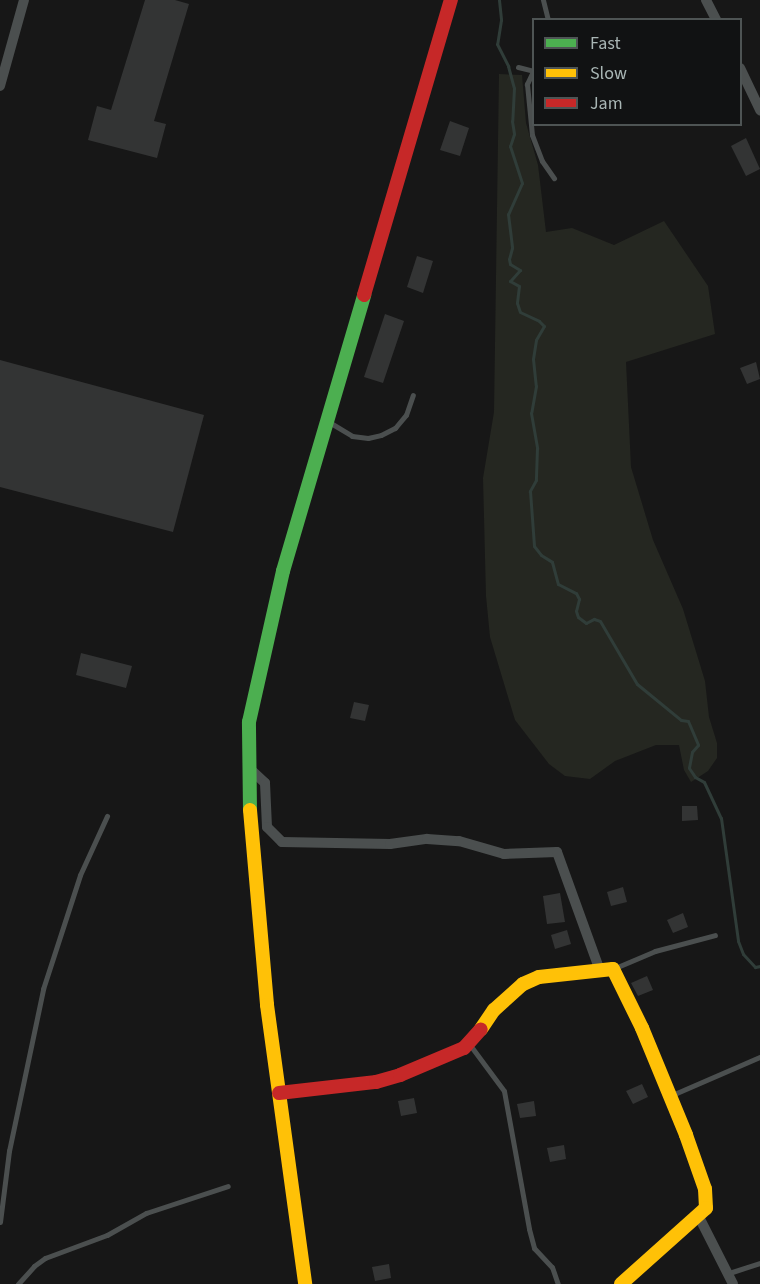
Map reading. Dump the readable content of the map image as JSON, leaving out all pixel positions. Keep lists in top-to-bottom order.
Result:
{
  "legend": ["Fast", "Slow", "Jam"]
}
